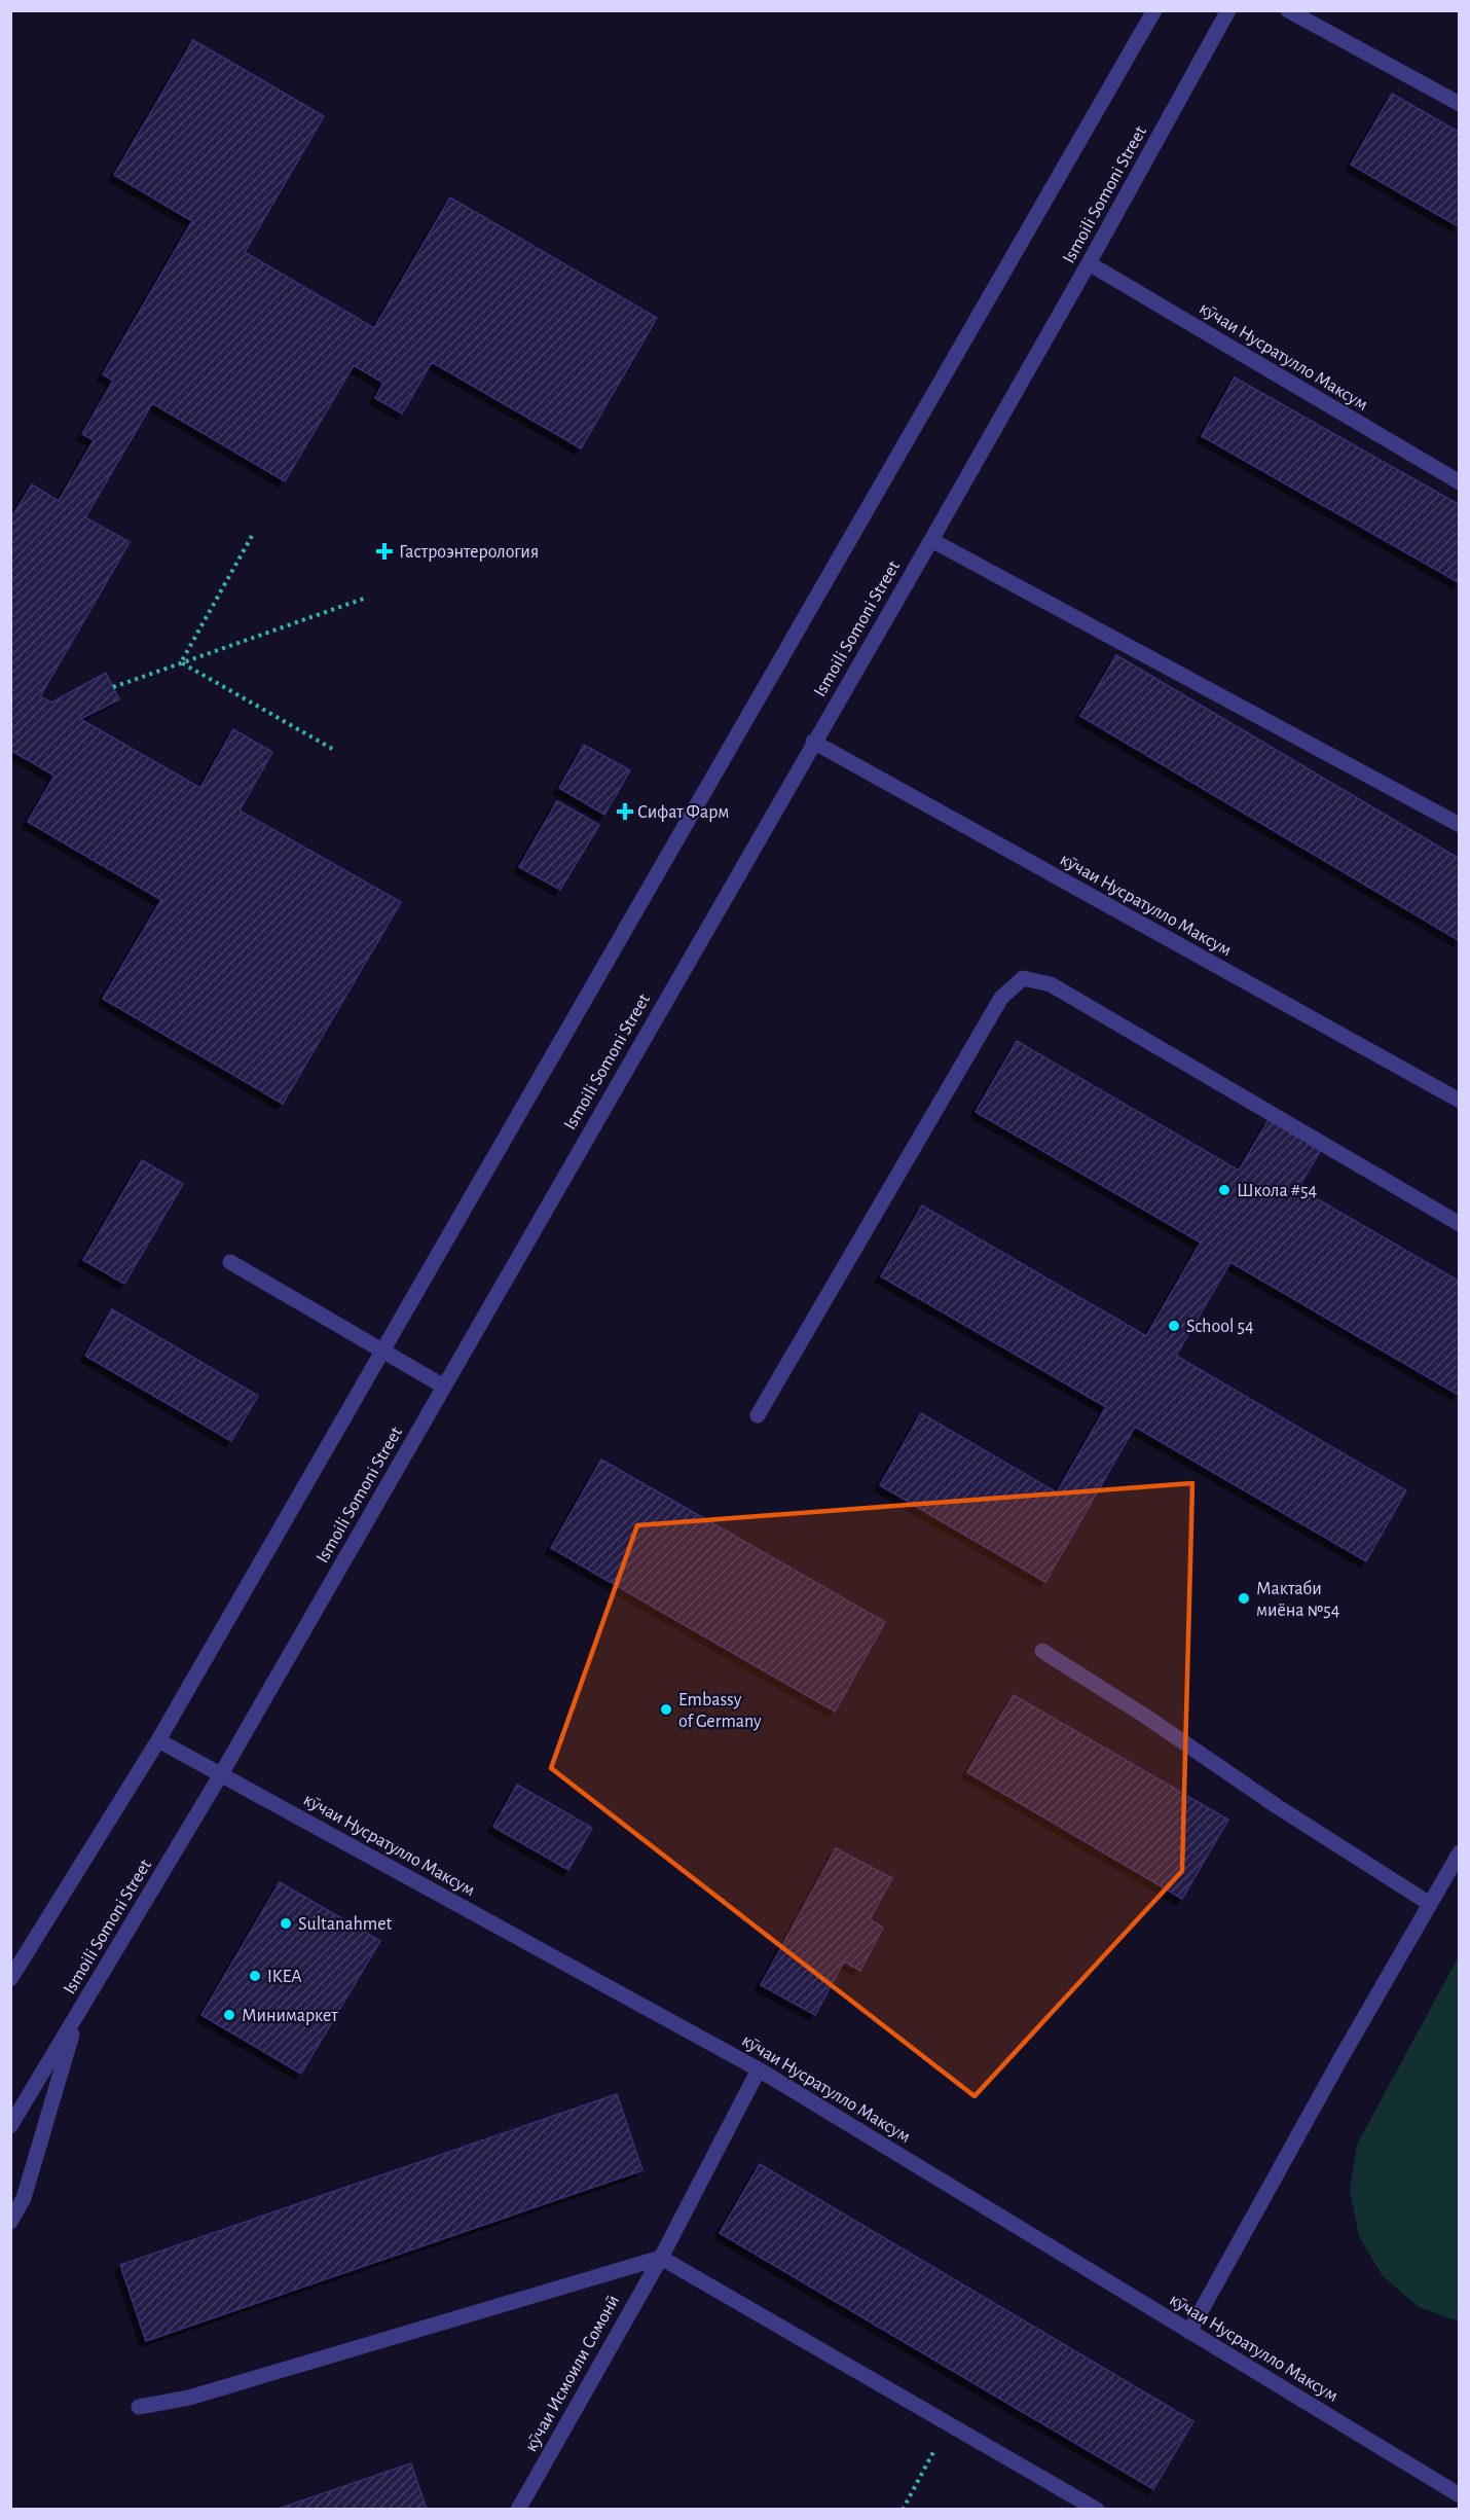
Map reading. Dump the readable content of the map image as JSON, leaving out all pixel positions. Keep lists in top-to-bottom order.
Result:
{
  "streets": {
    "street": ["Ismoili Somoni Street", "кӯчаи Нусратулло Максум", "кӯчаи Исмоили Сомонӣ"]
  },
  "crossings": [
    ["Ismoili Somoni Street", "кӯчаи Нусратулло Максум"],
    ["кӯчаи Нусратулло Максум", "кӯчаи Исмоили Сомонӣ"]
  ],
  "places": {
    "health": ["Гастроэнтерология", "Сифат Фарм"],
    "other": [
      "Школа #54",
      "School 54",
      "Мактаби миёна №54",
      "Embassy of Germany",
      "Sultanahmet",
      "IKEA",
      "Минимаркет"
    ]
  }
}
